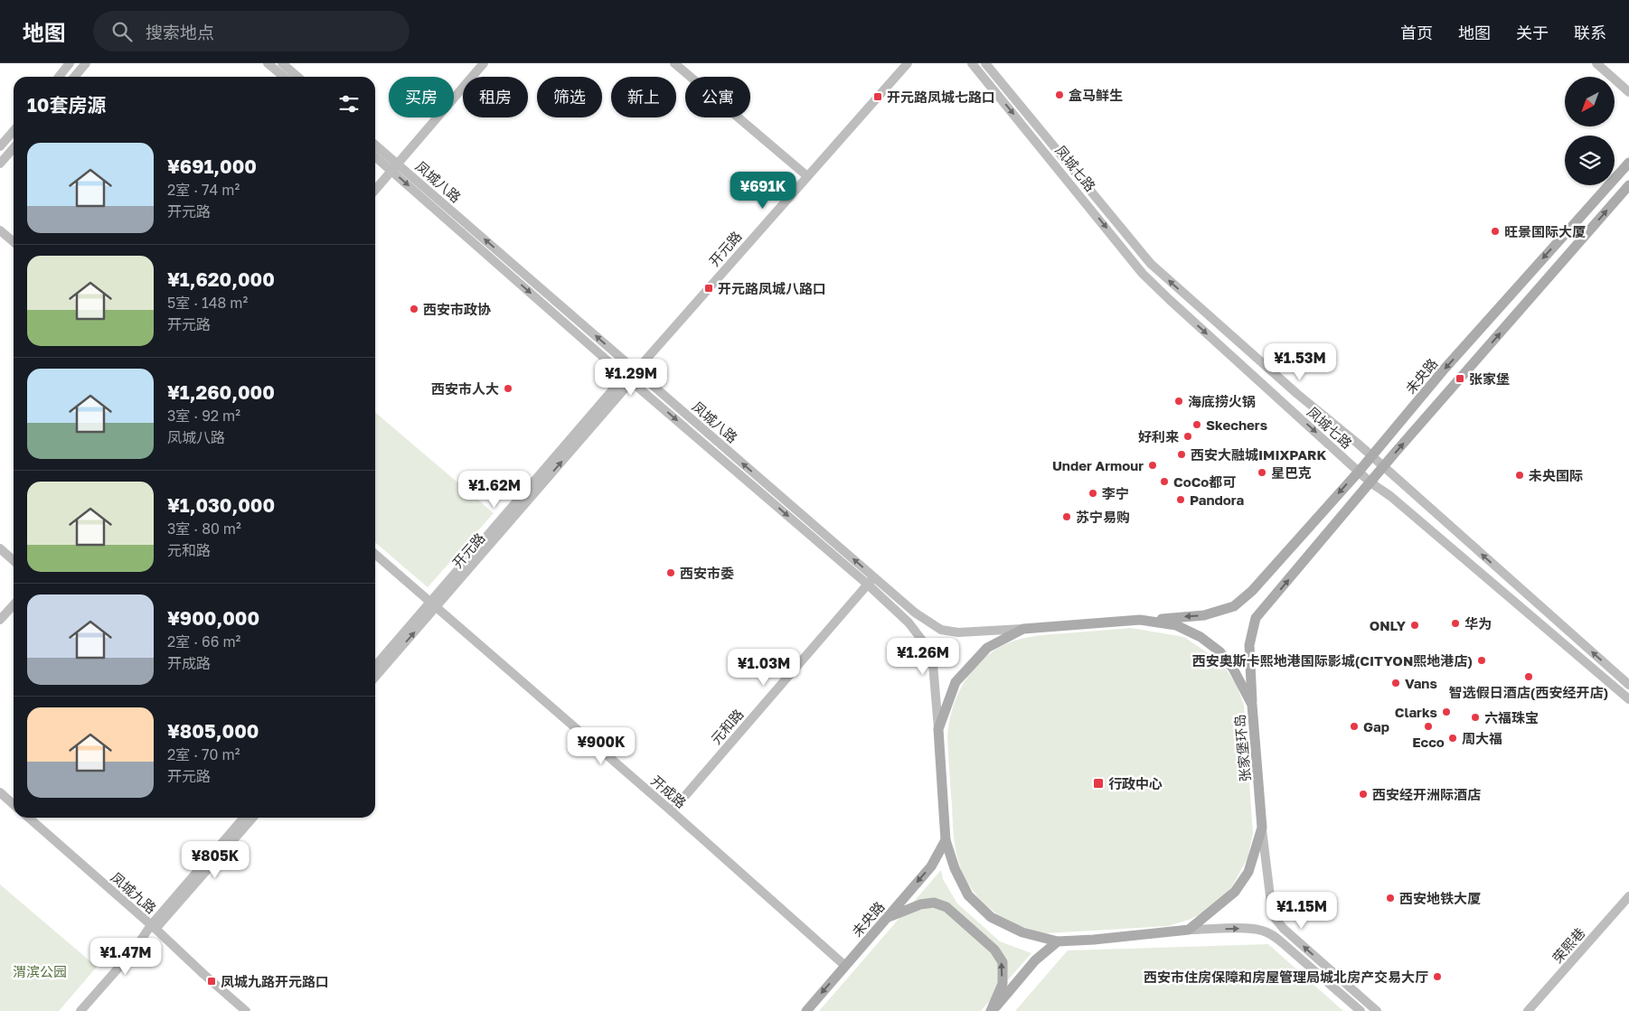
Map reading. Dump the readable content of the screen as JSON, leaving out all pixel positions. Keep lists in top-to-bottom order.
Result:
{
  "streets": {
    "main road": ["未央路", "张家堡环岛"],
    "street": [
      "凤城七路",
      "凤城八路",
      "开元路",
      "元和路",
      "开成路",
      "凤城九路",
      "荣熙巷"
    ]
  },
  "crossings": [
    ["凤城七路", "未央路"],
    ["凤城八路", "开元路"],
    ["凤城八路", "元和路"],
    ["凤城八路", "张家堡环岛"],
    ["开元路", "开成路"],
    ["未央路", "张家堡环岛"],
    ["未央路", "开成路"],
    ["元和路", "开成路"]
  ],
  "parks": ["渭滨公园"],
  "places": {
    "other": [
      "盒马鲜生",
      "旺景国际大厦",
      "西安市政协",
      "西安市人大",
      "海底捞火锅",
      "Skechers",
      "好利来",
      "西安大融城IMIXPARK",
      "Under Armour",
      "星巴克",
      "未央国际",
      "CoCo都可",
      "李宁",
      "Pandora",
      "苏宁易购",
      "西安市委",
      "华为",
      "ONLY",
      "西安奥斯卡熙地港国际影城(CITYON熙地港店)",
      "智选假日酒店(西安经开店)",
      "Vans",
      "Clarks",
      "六福珠宝",
      "Gap",
      "Ecco",
      "周大福",
      "西安经开洲际酒店",
      "西安地铁大厦",
      "西安市住房保障和房屋管理局城北房产交易大厅"
    ],
    "transit": [
      "开元路凤城七路口",
      "开元路凤城八路口",
      "张家堡",
      "行政中心",
      "凤城九路开元路口"
    ]
  },
  "north": "bottom left",
  "page": {
    "header": "地图",
    "search": "搜索地点",
    "nav": [
      "首页",
      "地图",
      "关于",
      "联系"
    ],
    "chip": [
      "买房",
      "租房",
      "筛选",
      "新上",
      "公寓"
    ],
    "heading": "10套房源",
    "list": [
      {
        "name": "¥691,000",
        "note": "2室 · 74 m² · 开元路"
      },
      {
        "name": "¥1,620,000",
        "note": "5室 · 148 m² · 开元路"
      },
      {
        "name": "¥1,260,000",
        "note": "3室 · 92 m² · 凤城八路"
      },
      {
        "name": "¥1,030,000",
        "note": "3室 · 80 m² · 元和路"
      },
      {
        "name": "¥900,000",
        "note": "2室 · 66 m² · 开成路"
      },
      {
        "name": "¥805,000",
        "note": "2室 · 70 m² · 开元路"
      }
    ],
    "price": [
      "¥691K",
      "¥1.53M",
      "¥1.29M",
      "¥1.62M",
      "¥1.26M",
      "¥1.03M",
      "¥900K",
      "¥805K",
      "¥1.15M",
      "¥1.47M"
    ]
  }
}
